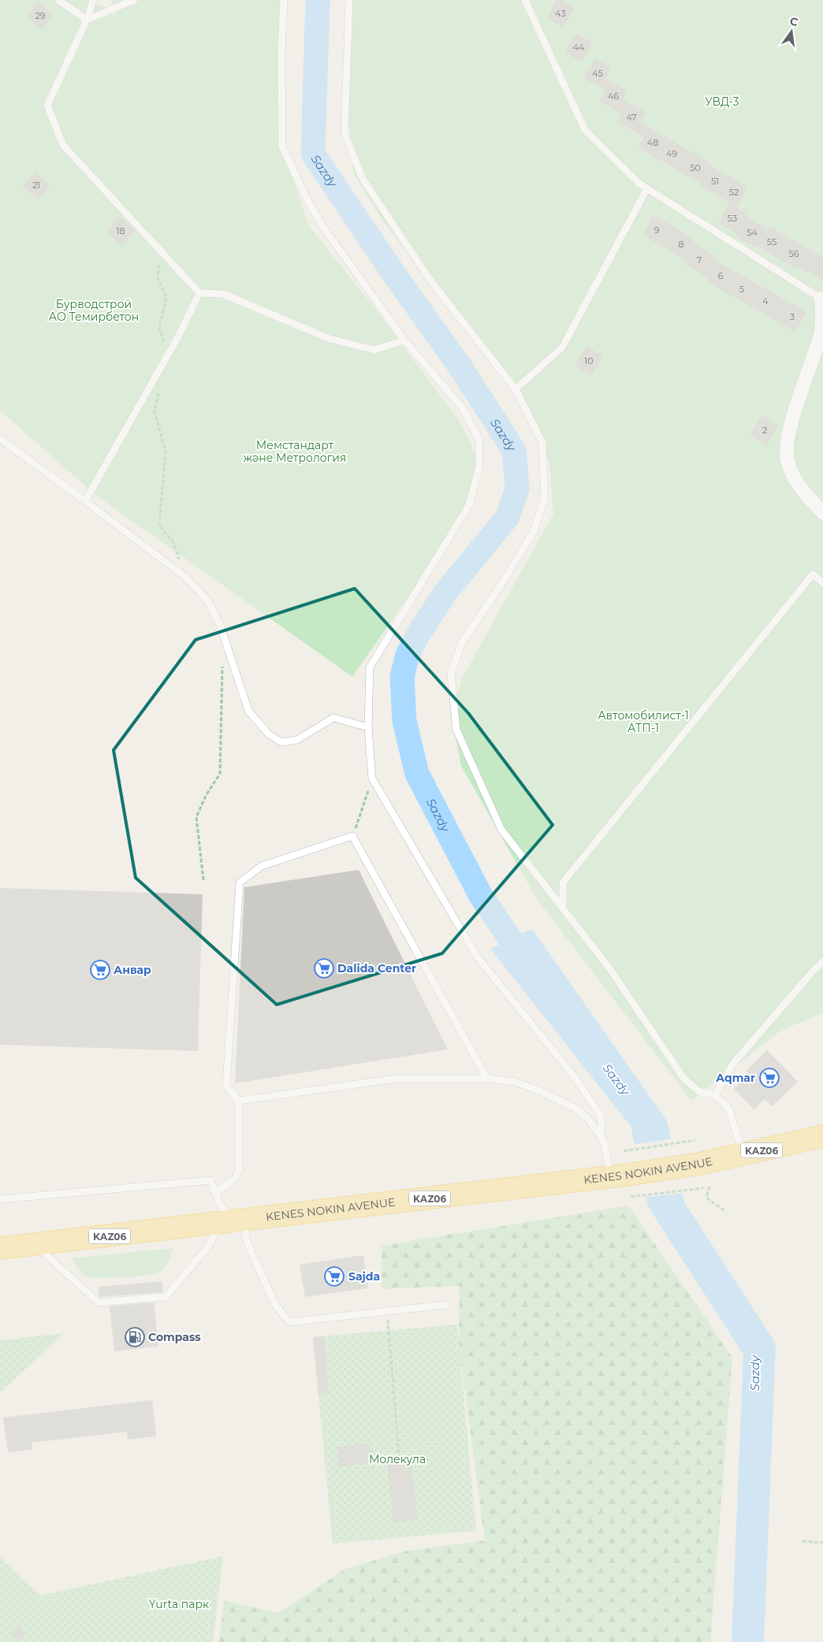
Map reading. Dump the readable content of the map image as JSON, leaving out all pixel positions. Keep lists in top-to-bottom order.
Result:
{
  "streets": {
    "highway": ["KАZ06", "KENES NOKIN AVENUE"]
  },
  "water": ["Sazdy"],
  "parks": [
    "УВД-3",
    "Бурводстрой АО Темирбетон",
    "Мемстандарт және Метрология",
    "Автомобилист-1 АТП-1",
    "Молекула",
    "Yurta парк"
  ],
  "places": {
    "supermarket": [
      "Dalida Center",
      "Анвар",
      "Aqmar",
      "Sajda"
    ],
    "fuel station": ["Compass"]
  },
  "house_numbers": [
    "43",
    "29",
    "44",
    "45",
    "46",
    "47",
    "48",
    "49",
    "50",
    "51",
    "21",
    "52",
    "53",
    "9",
    "18",
    "54",
    "55",
    "8",
    "56",
    "7",
    "6",
    "5",
    "4",
    "3",
    "10",
    "2"
  ],
  "north": "top"
}
